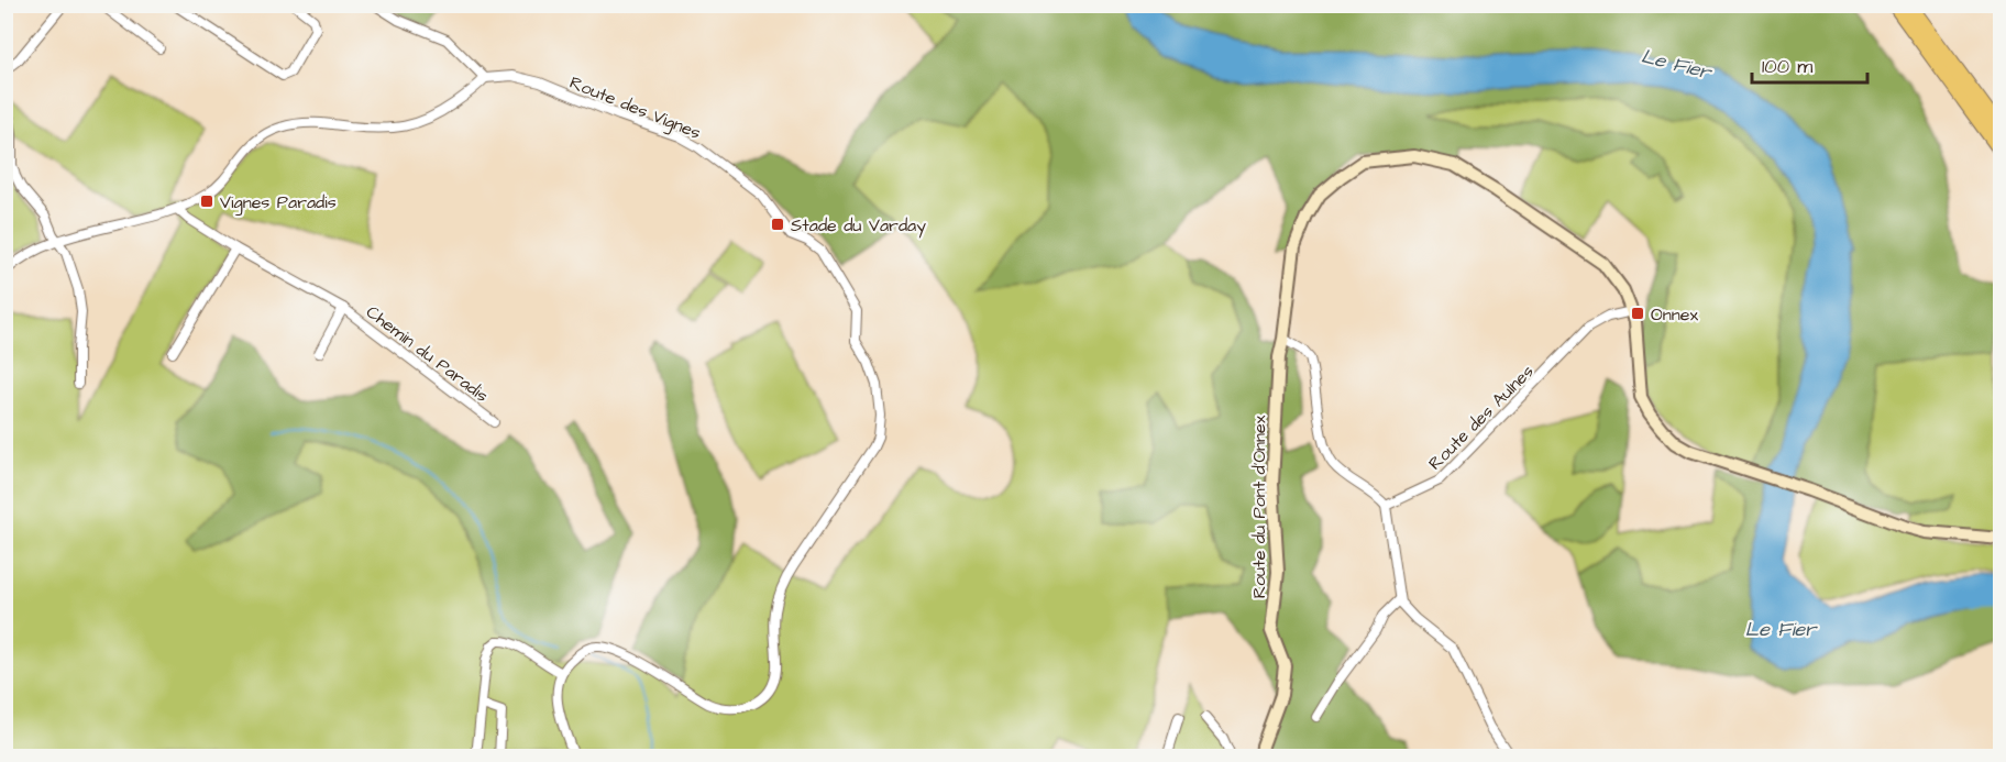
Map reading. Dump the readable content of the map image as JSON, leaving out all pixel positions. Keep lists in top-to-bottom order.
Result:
{
  "streets": {
    "street": [
      "Route des Vignes",
      "Chemin du Paradis",
      "Route des Aulnes",
      "Route du Pont d'Onnex"
    ]
  },
  "crossings": [
    ["Route des Aulnes", "Route du Pont d'Onnex"]
  ],
  "water": ["Le Fier"],
  "places": {
    "transit": ["Vignes Paradis", "Stade du Varday", "Onnex"]
  },
  "scale_bar": "100 m"
}
